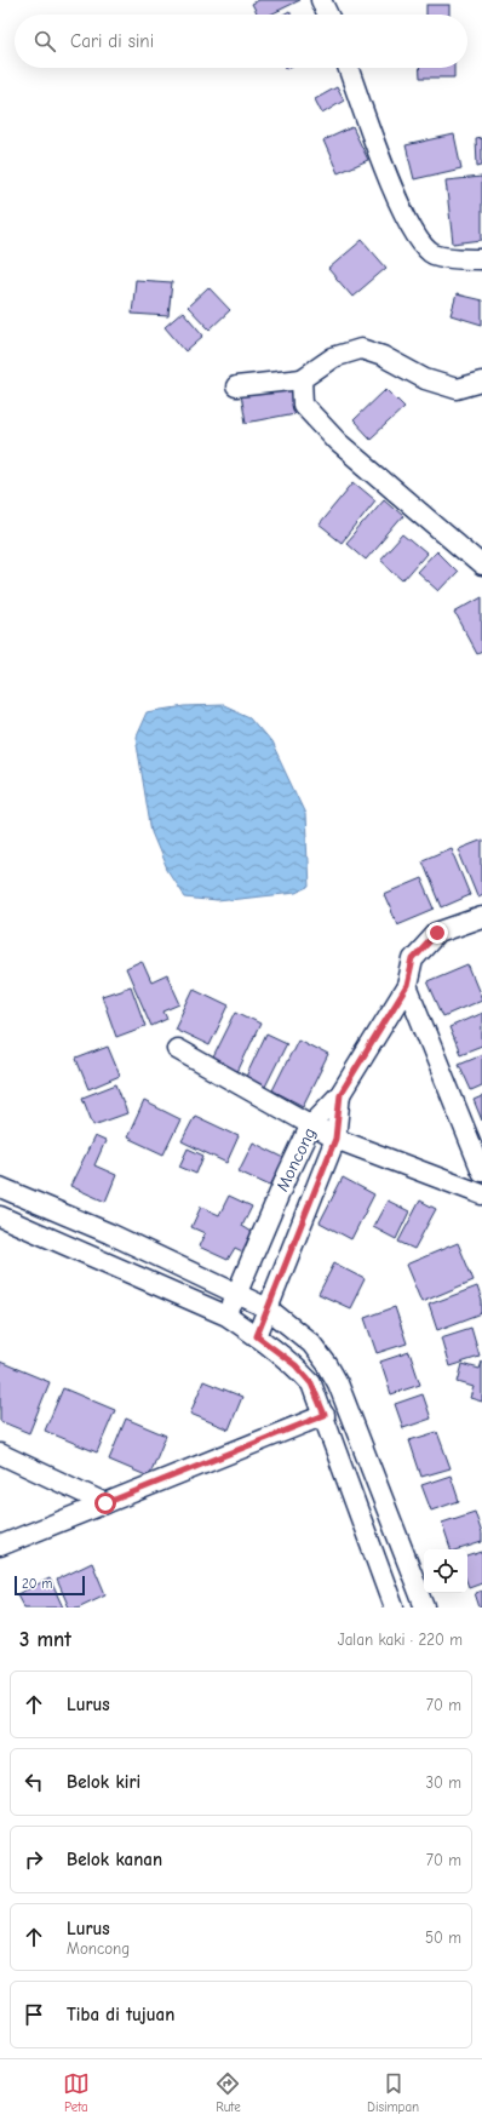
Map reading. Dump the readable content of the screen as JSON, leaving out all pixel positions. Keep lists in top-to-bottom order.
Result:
{
  "streets": {
    "street": ["Moncong"]
  },
  "scale_bar": "20 m",
  "page": {
    "search": "Cari di sini",
    "scale": "20 m",
    "heading": ["3 mnt", "Jalan kaki · 220 m"],
    "list": [
      ["Lurus", "70 m"],
      ["Belok kiri", "30 m"],
      ["Belok kanan", "70 m"],
      ["Lurus", "Moncong", "50 m"],
      "Tiba di tujuan"
    ],
    "nav": ["Peta", "Rute", "Disimpan"]
  }
}
